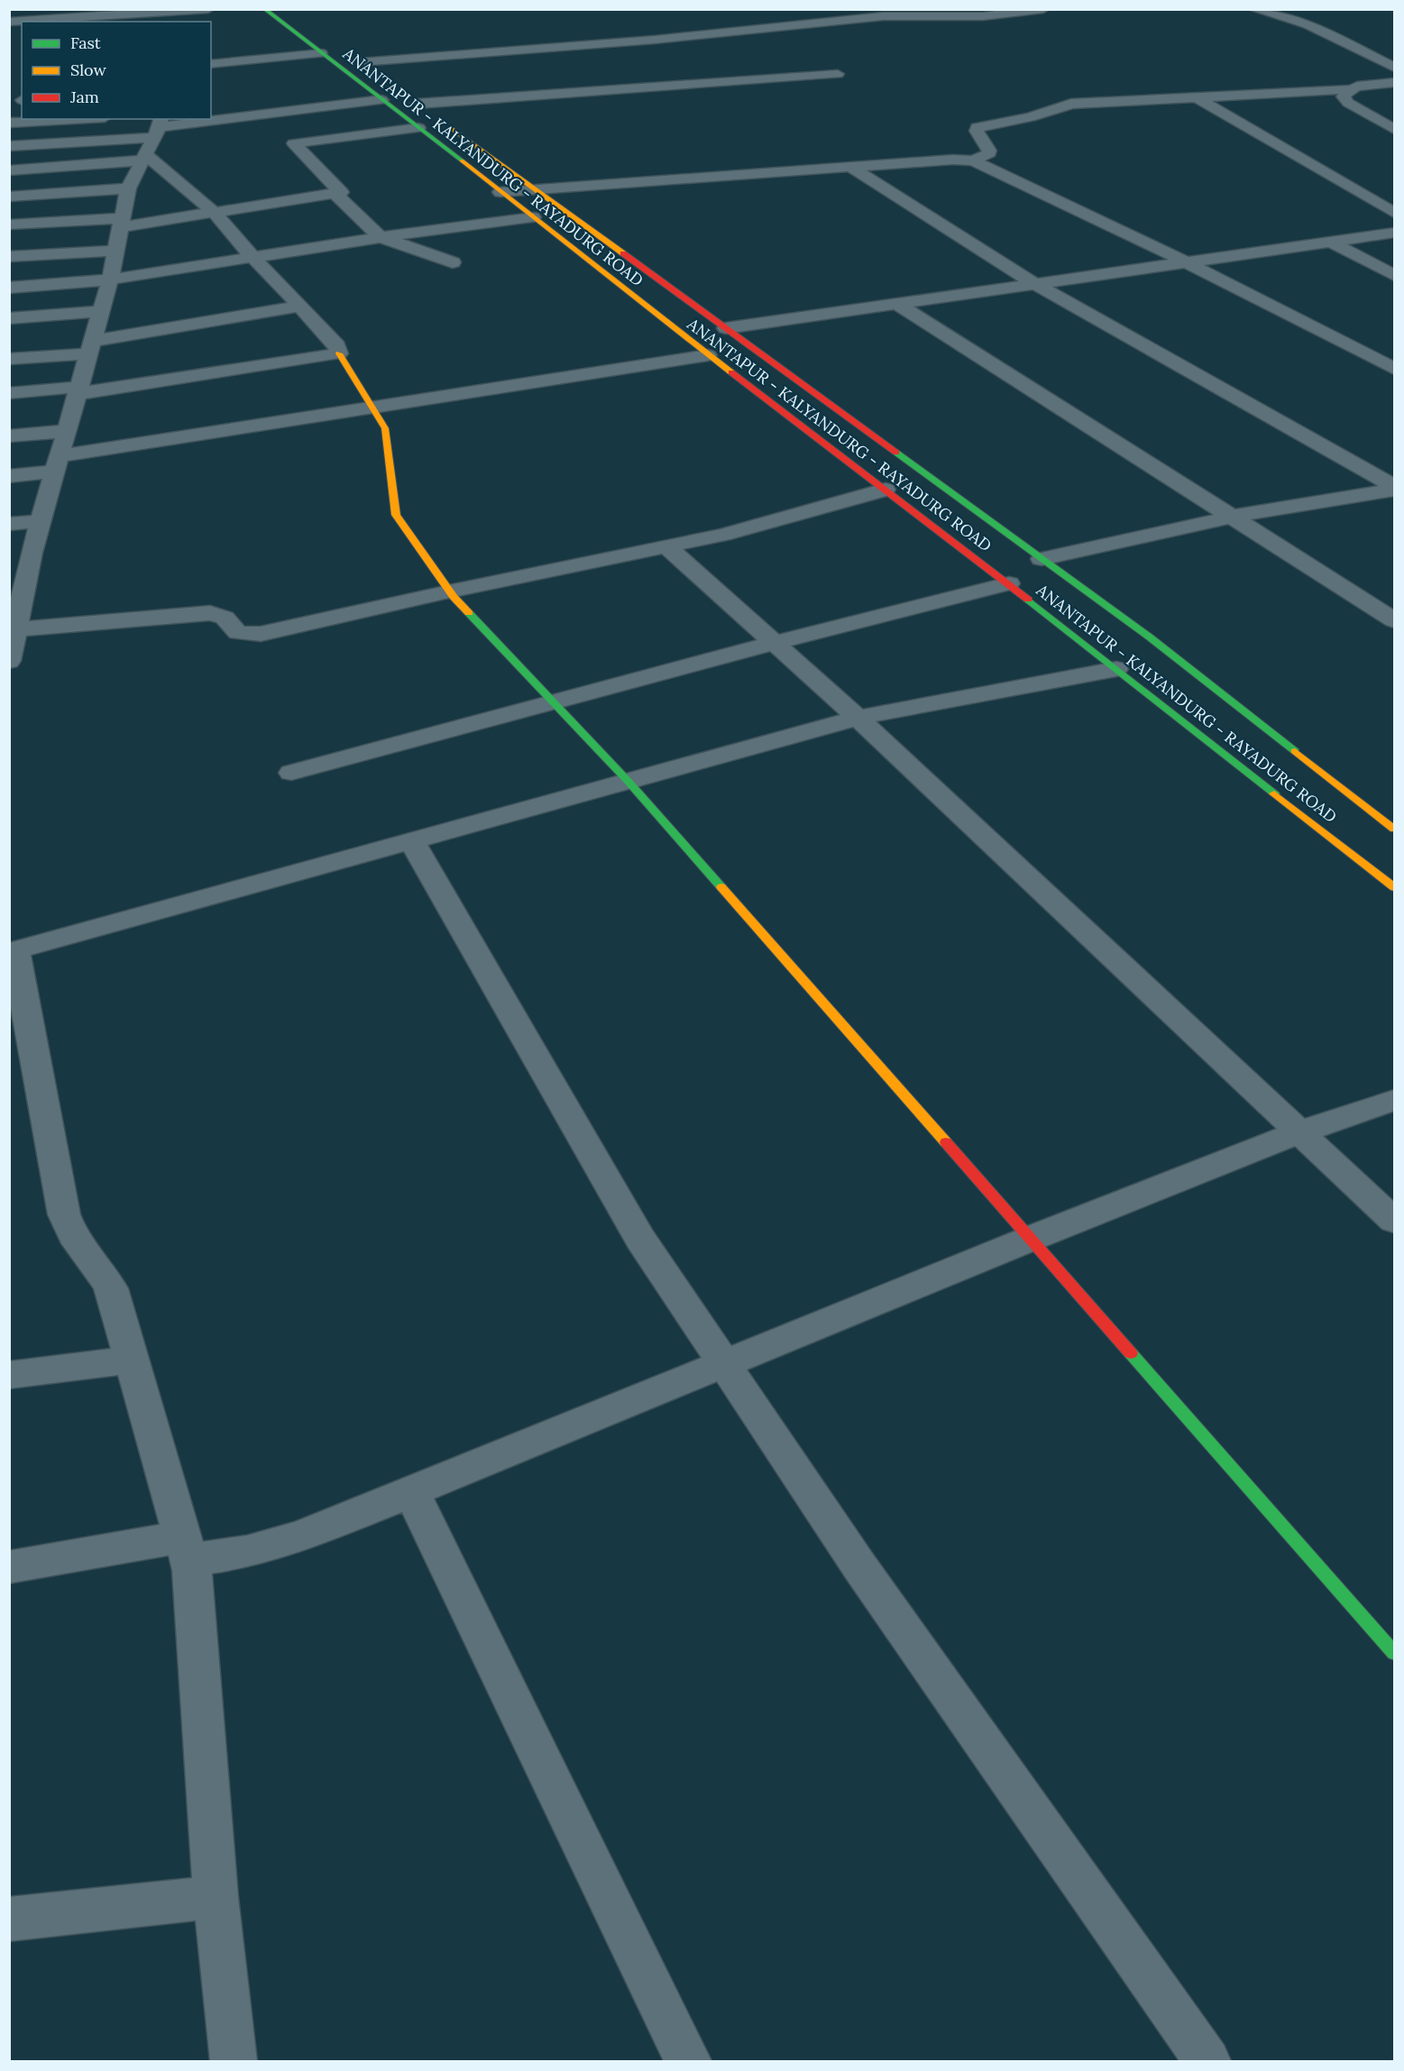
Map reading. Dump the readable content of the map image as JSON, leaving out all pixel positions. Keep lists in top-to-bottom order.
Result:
{
  "streets": {
    "main road": ["ANANTAPUR - KALYANDURG - RAYADURG ROAD"]
  },
  "legend": ["Fast", "Slow", "Jam"]
}
